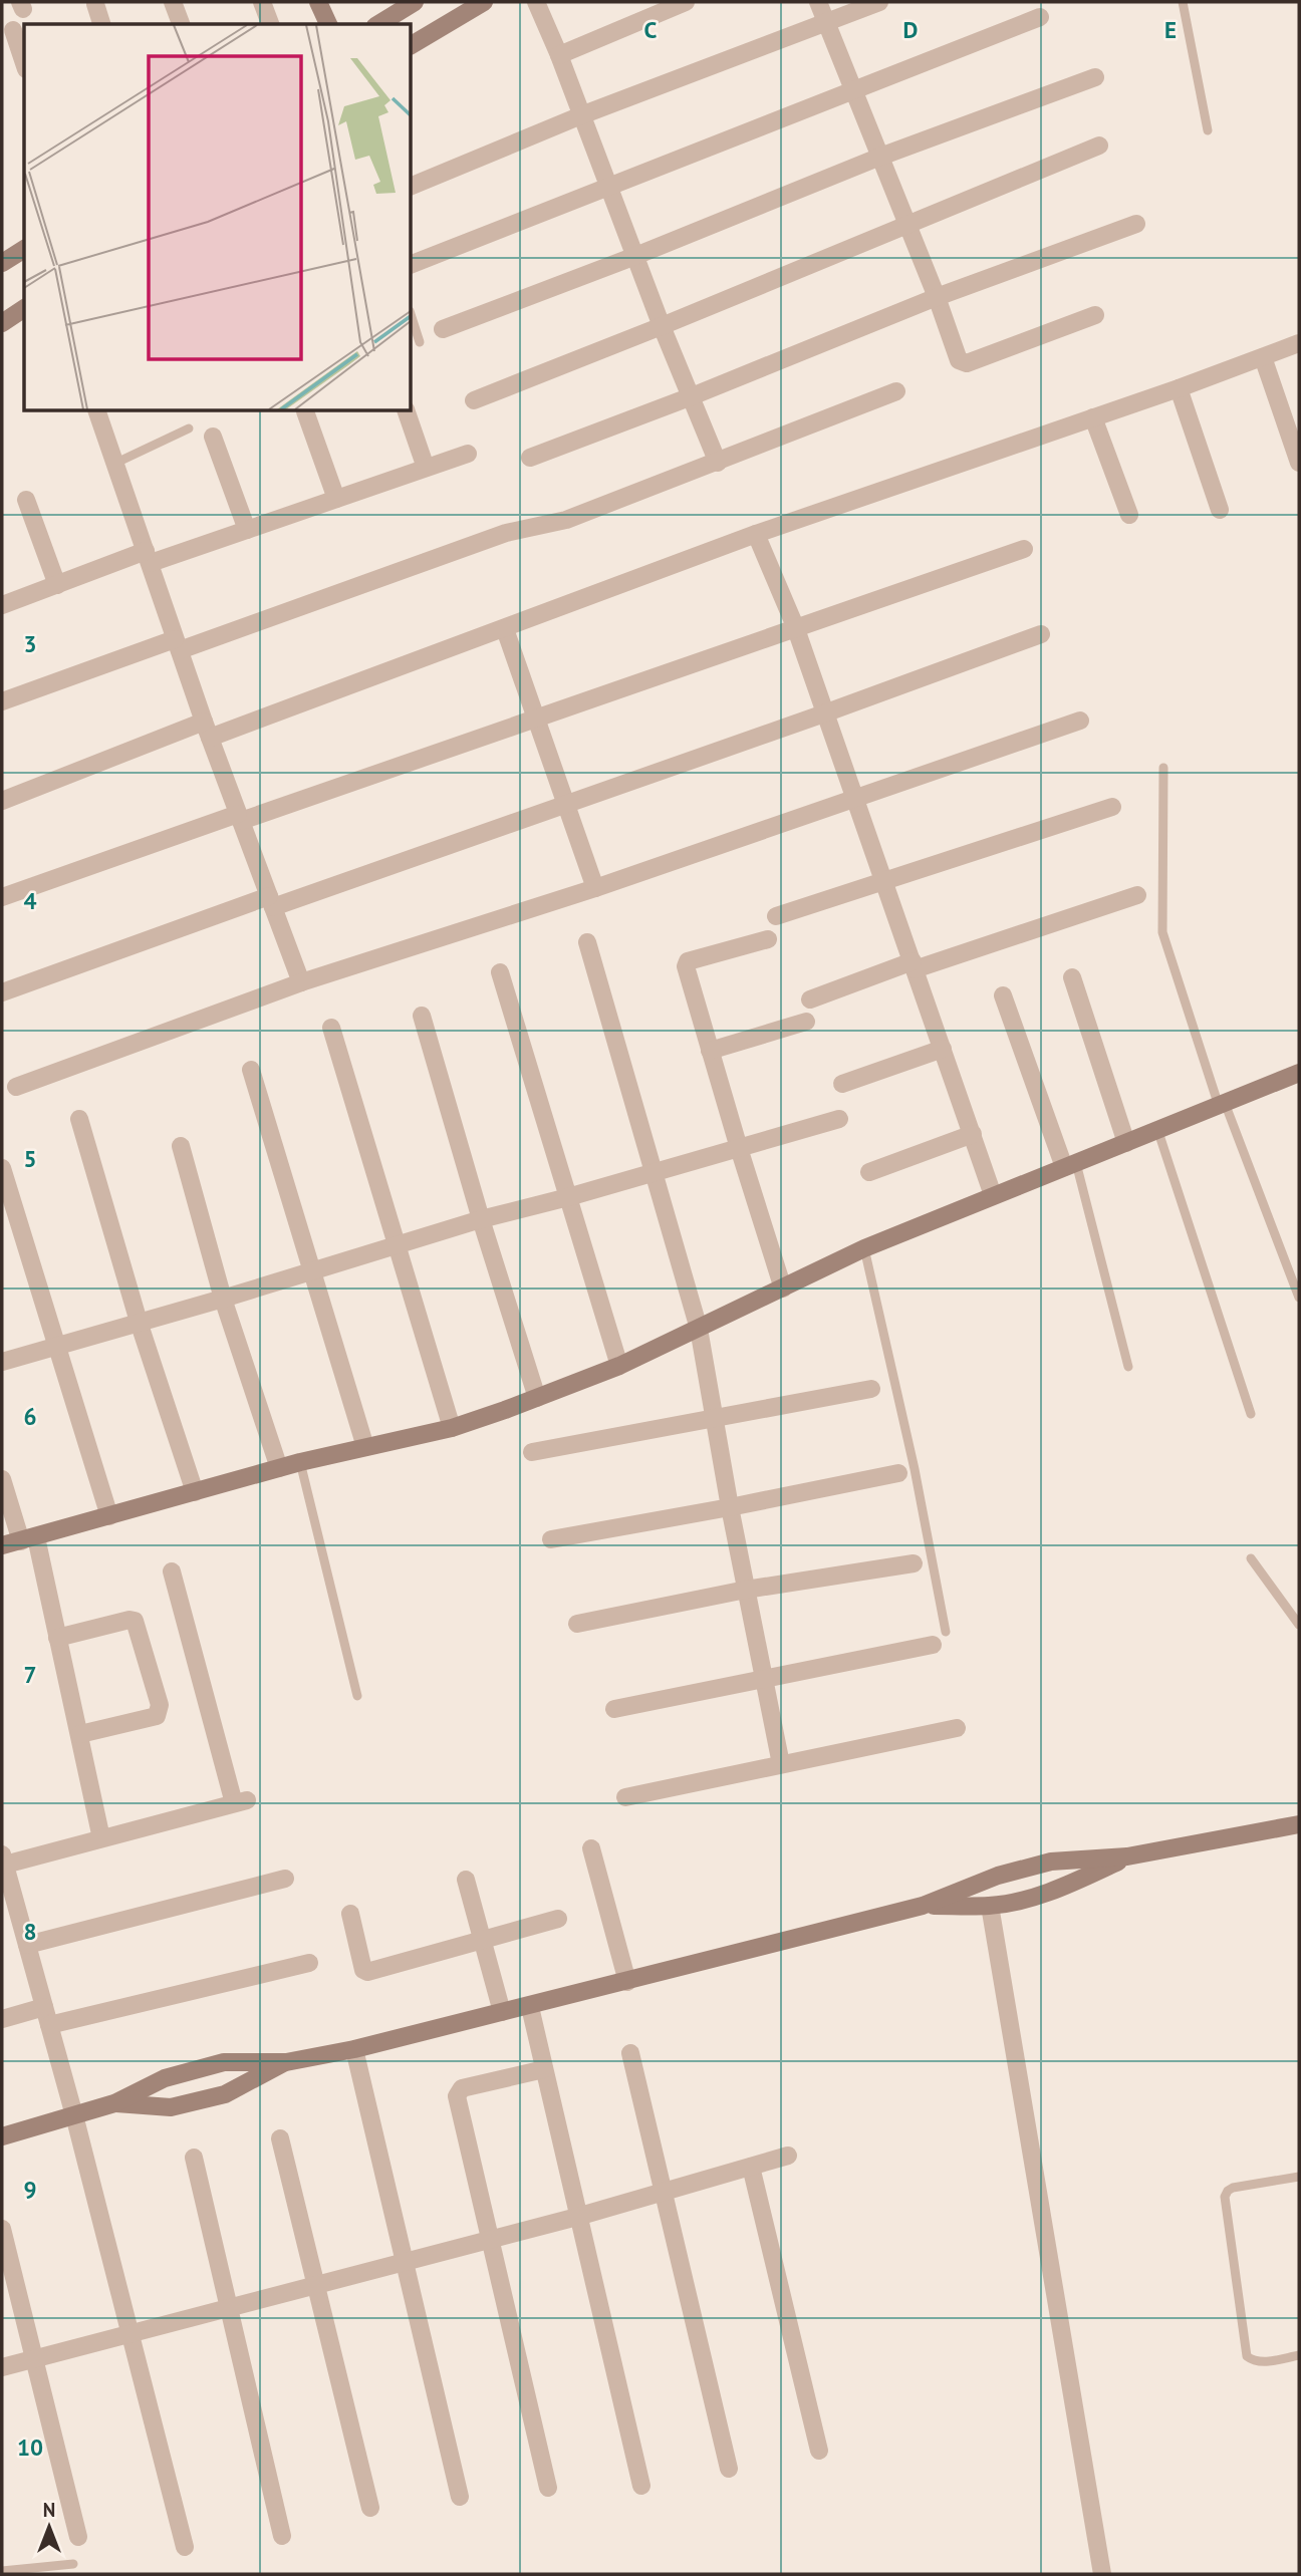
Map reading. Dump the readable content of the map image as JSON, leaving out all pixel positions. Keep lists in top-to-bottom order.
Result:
{
  "north": "top",
  "grid": {
    "columns": ["C", "D", "E"],
    "rows": [
      "3",
      "4",
      "5",
      "6",
      "7",
      "8",
      "9",
      "10"
    ]
  }
}
